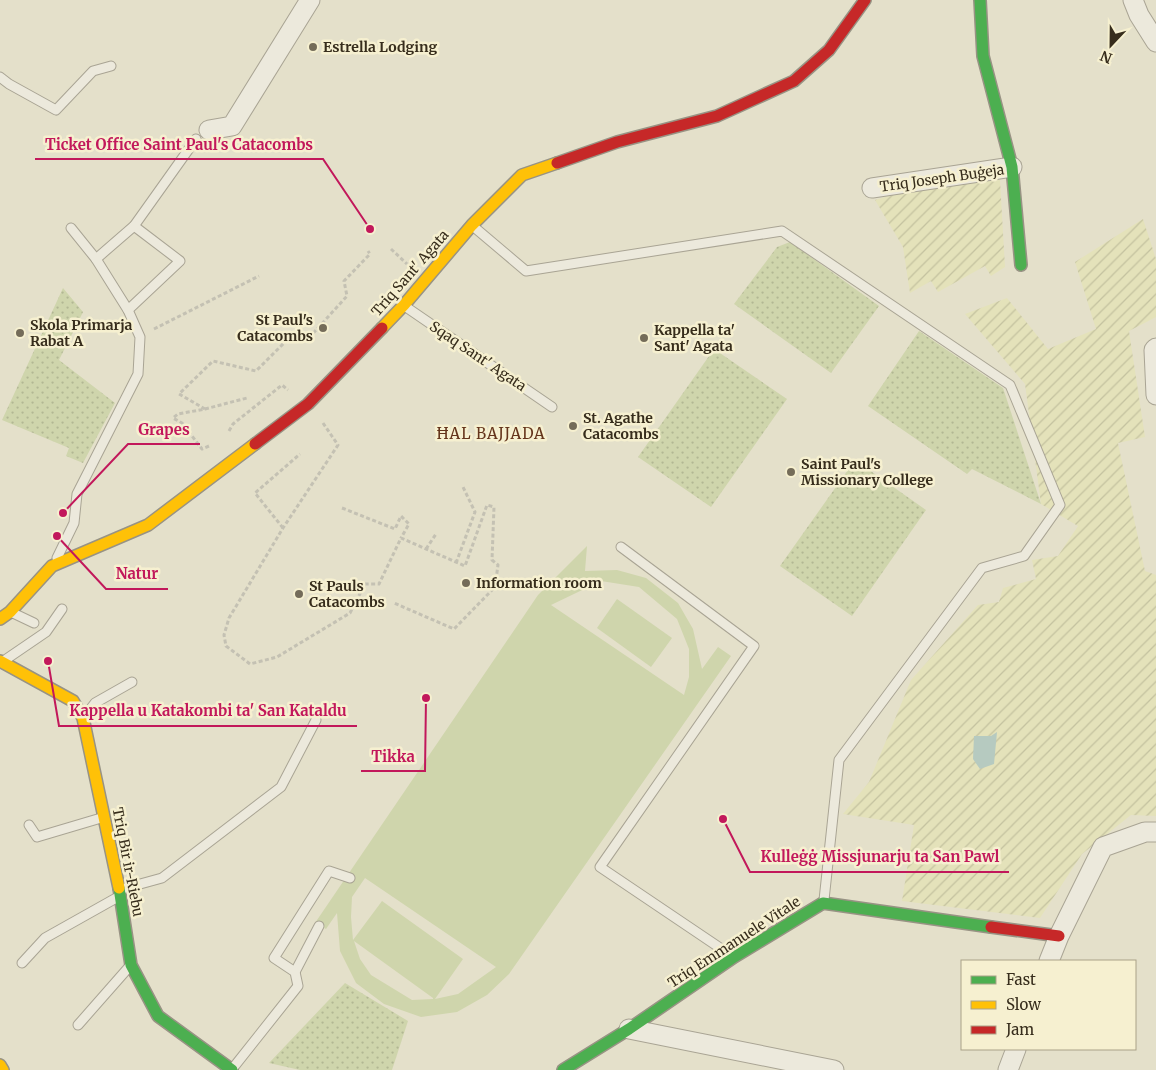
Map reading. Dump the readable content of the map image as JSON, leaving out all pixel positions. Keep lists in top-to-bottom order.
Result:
{
  "streets": {
    "street": [
      "Triq Joseph Buġeja",
      "Triq Sant' Agata",
      "Triq Bir ir-Riebu",
      "Triq Emmanuele Vitale"
    ],
    "lane": ["Sqaq Sant' Agata"]
  },
  "crossings": [
    ["Triq Sant' Agata", "Sqaq Sant' Agata"]
  ],
  "districts": ["ĦAL BAJJADA"],
  "places": [
    "Estrella Lodging",
    "Ticket Office Saint Paul's Catacombs",
    "St Paul's Catacombs",
    "Skola Primarja Rabat A",
    "Kappella ta' Sant' Agata",
    "St. Agathe Catacombs",
    "Saint Paul's Missionary College",
    "Grapes",
    "Natur",
    "Information room",
    "St Pauls Catacombs",
    "Kappella u Katakombi ta' San Kataldu",
    "Tikka",
    "Kulleġġ Missjunarju ta San Pawl"
  ],
  "legend": ["Fast", "Slow", "Jam"],
  "north": "bottom"
}
